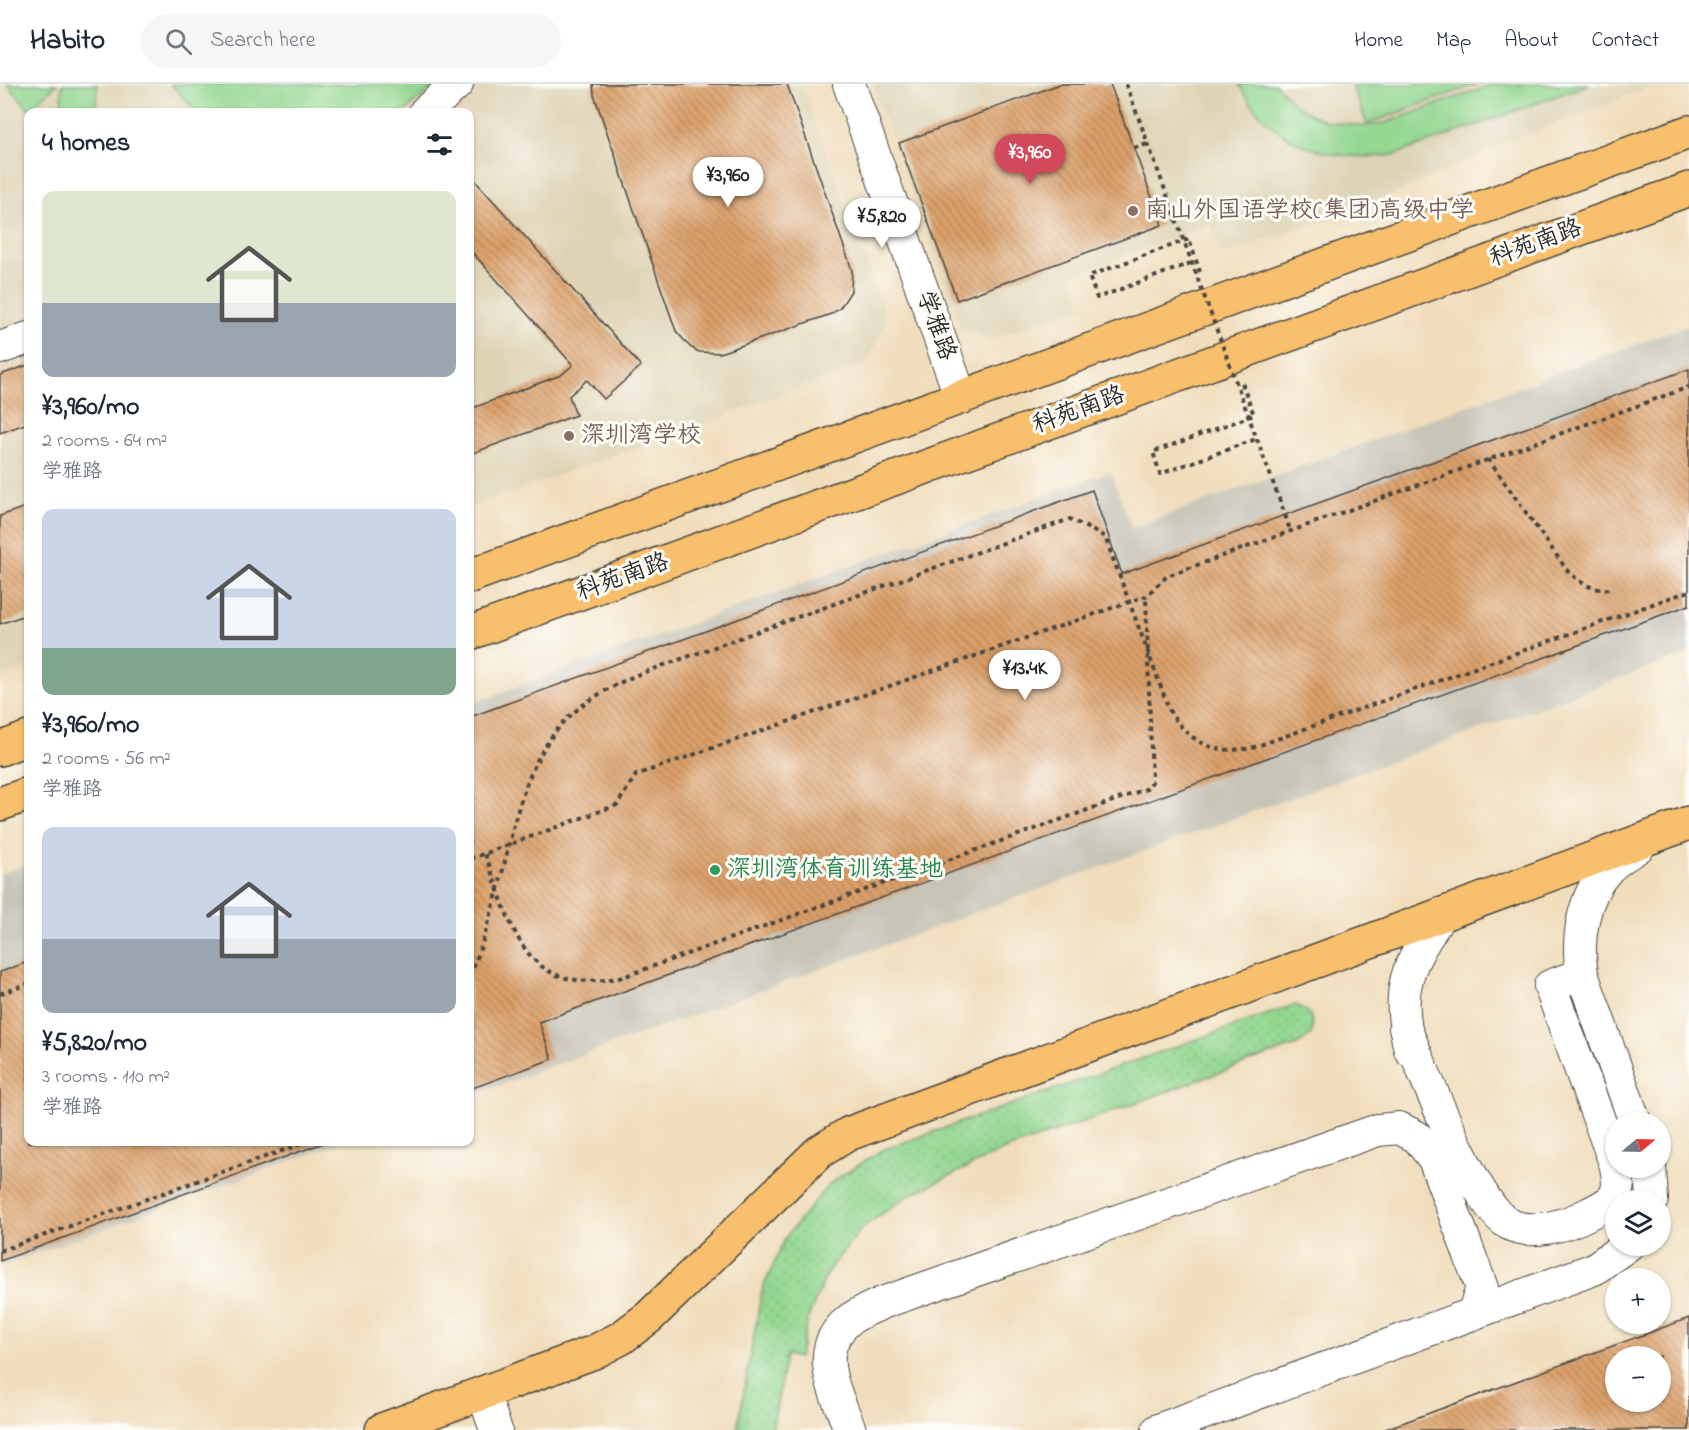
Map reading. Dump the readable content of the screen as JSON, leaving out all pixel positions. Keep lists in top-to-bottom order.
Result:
{
  "streets": {
    "main road": ["科苑南路"],
    "street": ["学雅路"]
  },
  "places": ["南山外国语学校(集团)高级中学", "深圳湾学校", "深圳湾体育训练基地"],
  "north": "right",
  "page": {
    "header": "Habito",
    "search": "Search here",
    "nav": [
      "Home",
      "Map",
      "About",
      "Contact"
    ],
    "heading": "4 homes",
    "price": [
      "¥3,960",
      "¥3,960",
      "¥5,820",
      "¥13.4K"
    ],
    "list": [
      {
        "name": "¥3,960/mo",
        "note": "2 rooms · 64 m² · 学雅路"
      },
      {
        "name": "¥3,960/mo",
        "note": "2 rooms · 56 m² · 学雅路"
      },
      {
        "name": "¥5,820/mo",
        "note": "3 rooms · 110 m² · 学雅路"
      }
    ],
    "map_buttons": ["+", "−"]
  }
}
